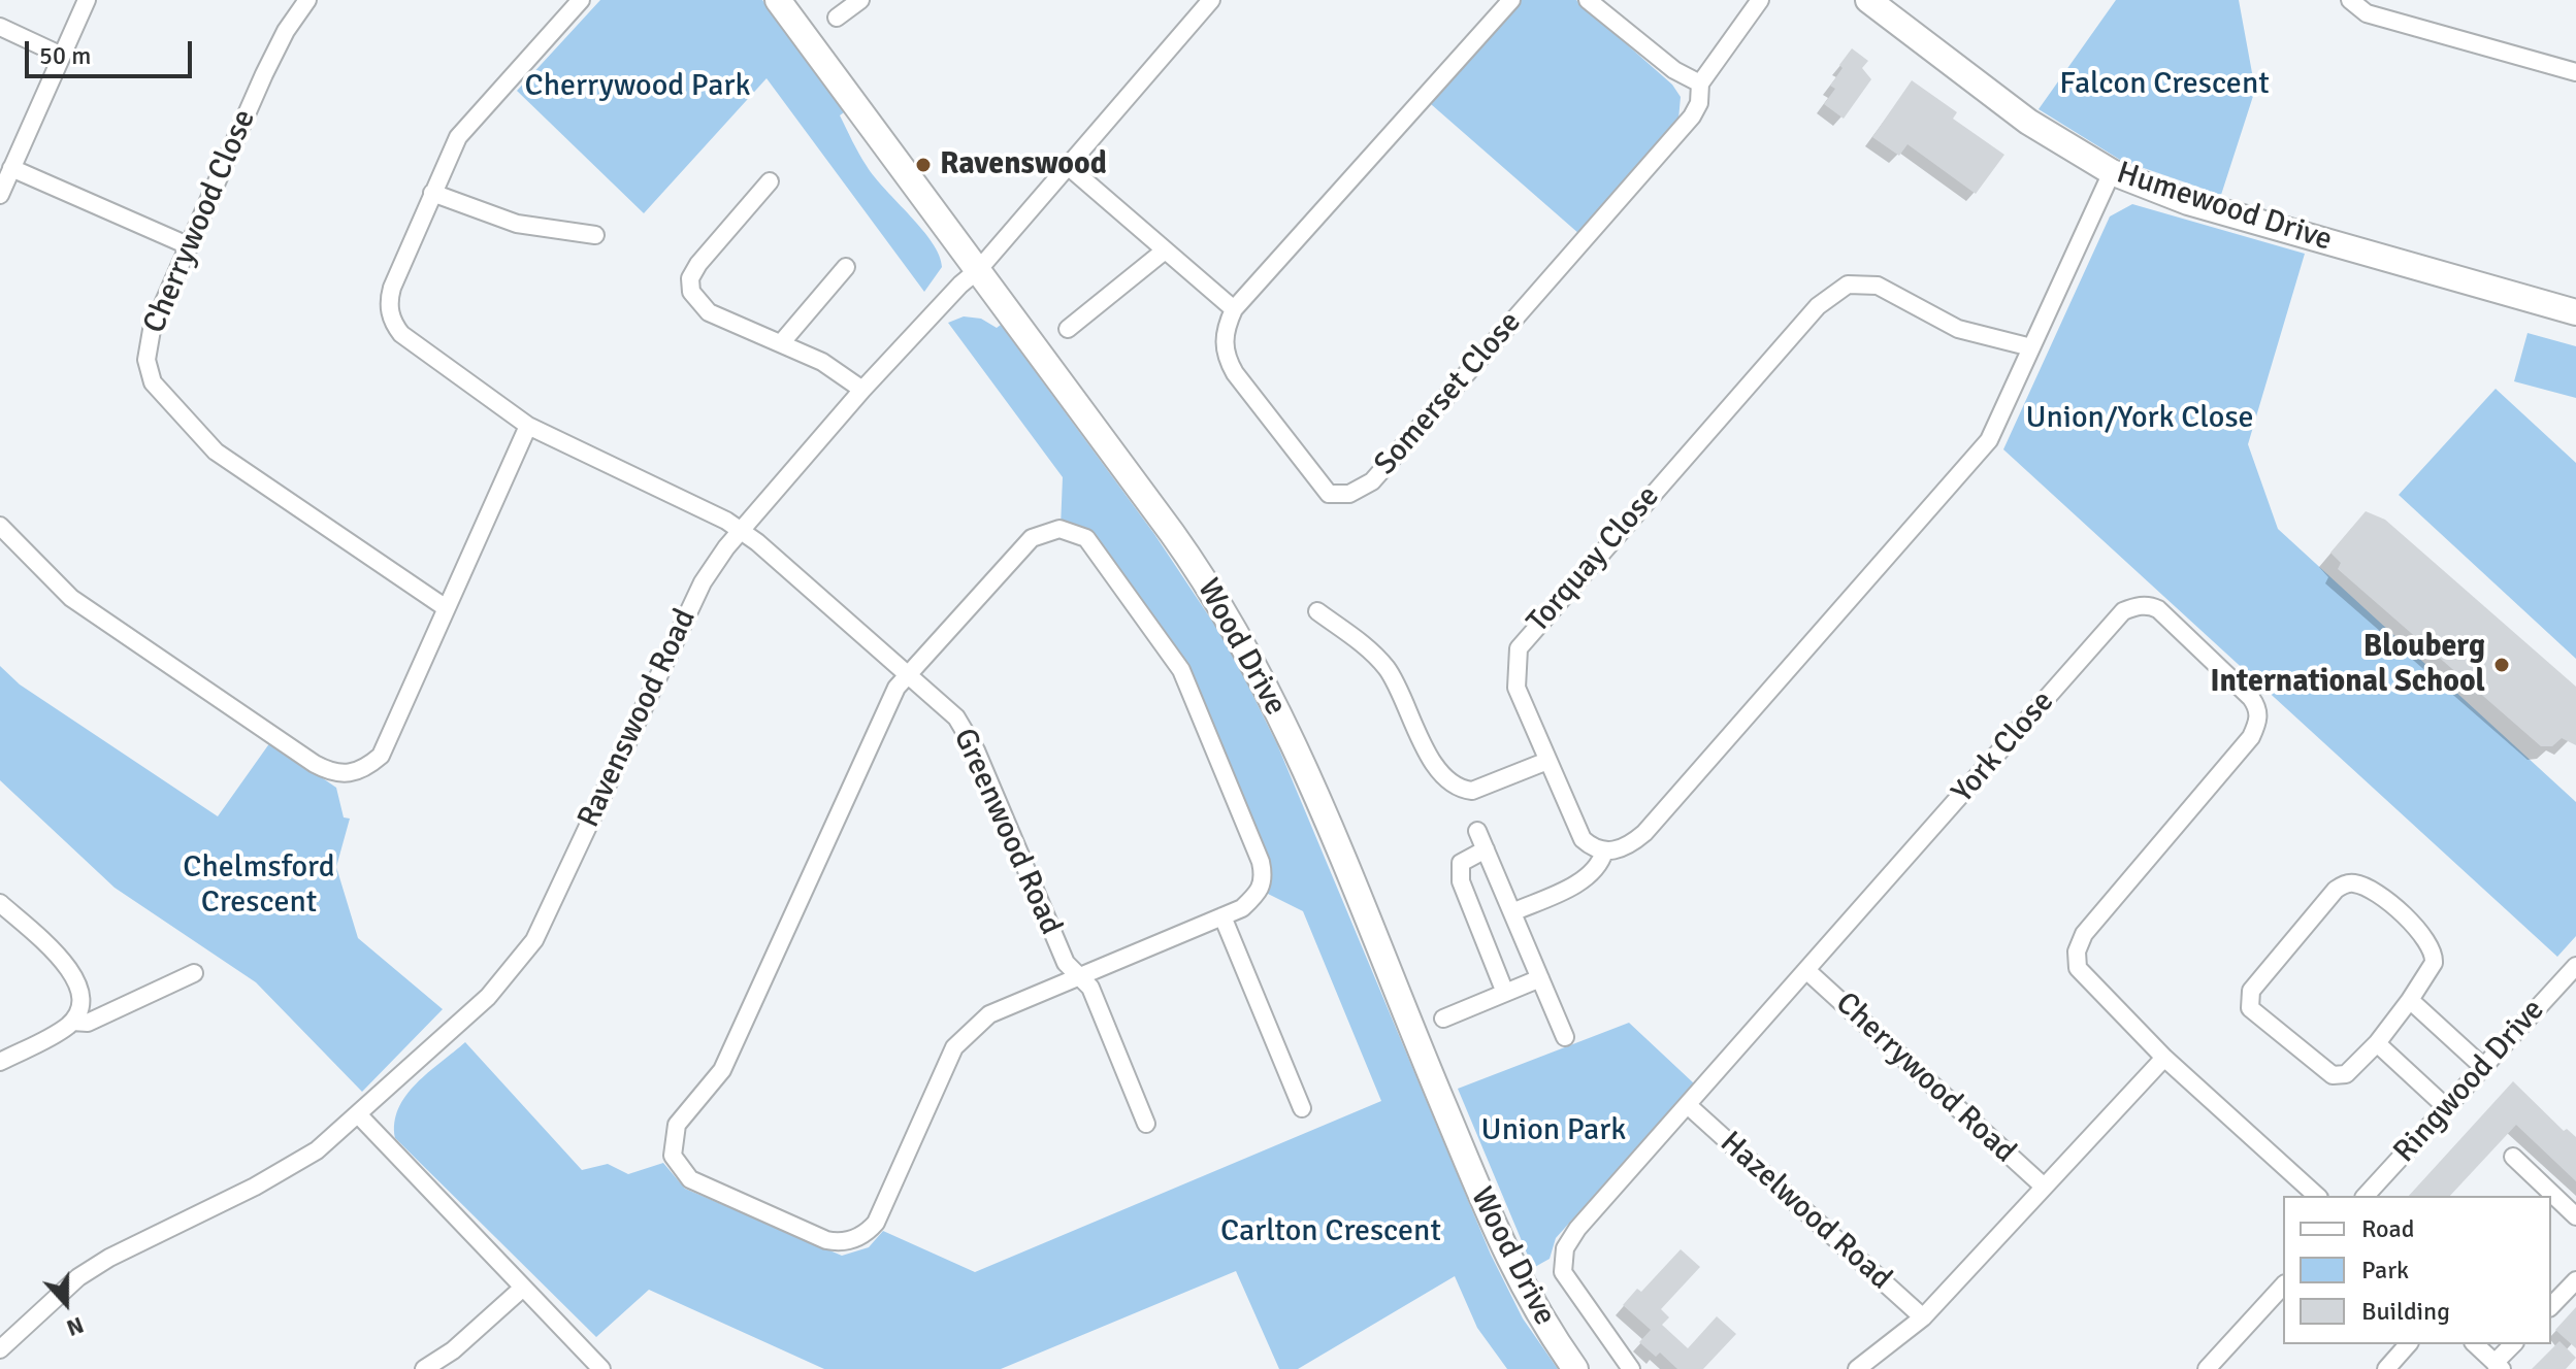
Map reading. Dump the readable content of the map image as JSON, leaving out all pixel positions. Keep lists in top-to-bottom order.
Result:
{
  "streets": {
    "street": [
      "Humewood Drive",
      "Cherrywood Close",
      "Somerset Close",
      "Torquay Close",
      "Wood Drive",
      "Ravenswood Road",
      "York Close",
      "Greenwood Road",
      "Cherrywood Road",
      "Ringwood Drive",
      "Hazelwood Road"
    ]
  },
  "crossings": [
    ["Wood Drive", "Ravenswood Road"],
    ["Ravenswood Road", "Greenwood Road"],
    ["York Close", "Cherrywood Road"],
    ["York Close", "Hazelwood Road"]
  ],
  "parks": [
    "Falcon Crescent",
    "Cherrywood Park",
    "Union/York Close",
    "Chelmsford Crescent",
    "Union Park",
    "Carlton Crescent"
  ],
  "places": ["Ravenswood", "Blouberg International School"],
  "legend": ["Road", "Park", "Building"],
  "scale_bar": "50 m",
  "north": "bottom"
}
